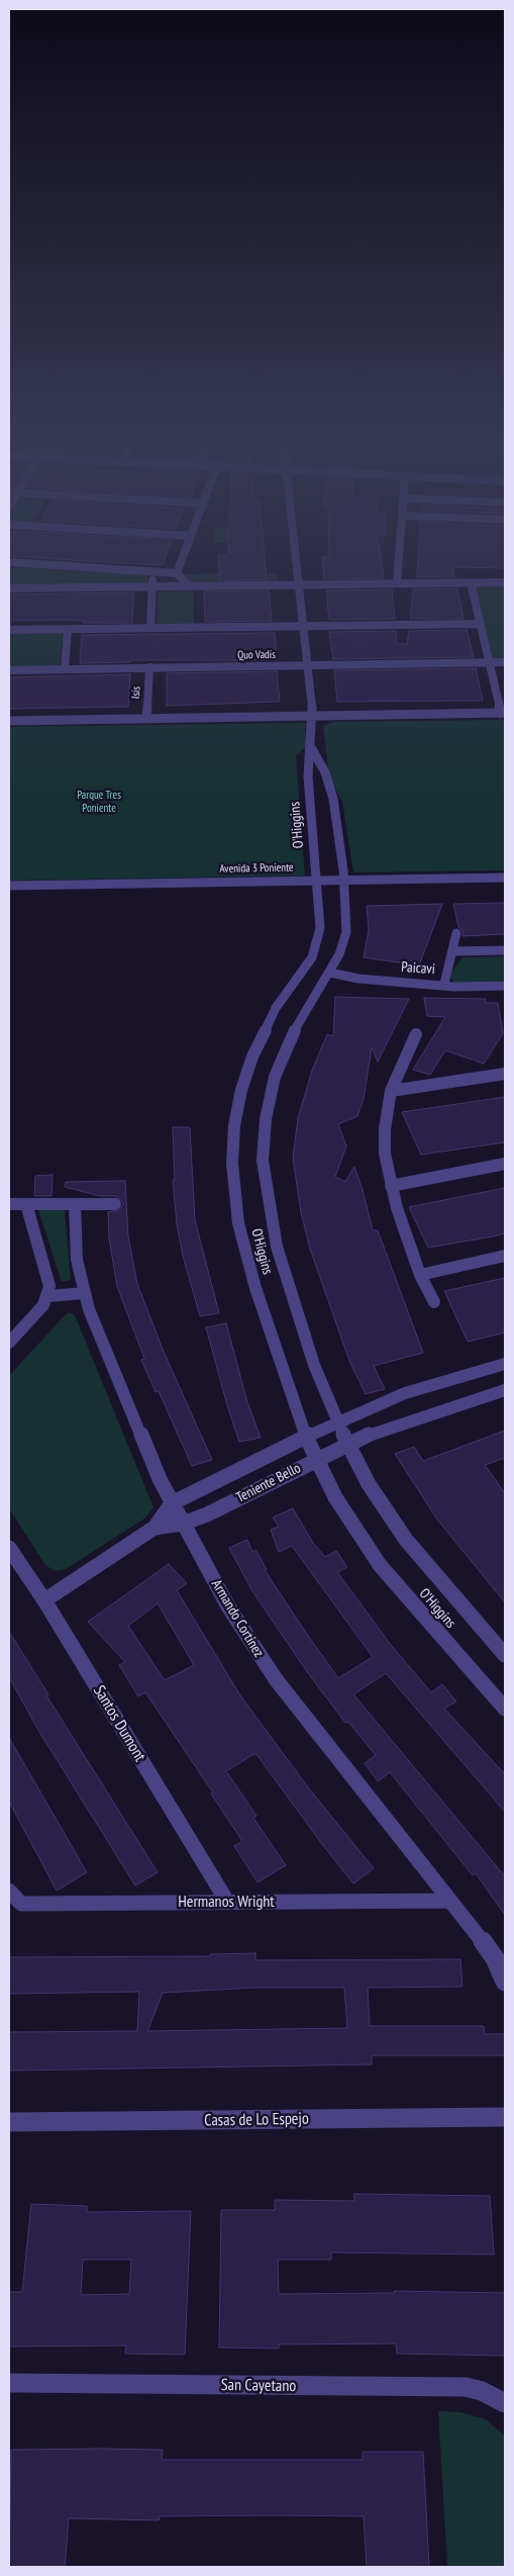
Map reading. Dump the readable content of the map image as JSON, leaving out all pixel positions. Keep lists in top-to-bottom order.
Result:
{
  "streets": {
    "street": [
      "Quo Vadis",
      "Isis",
      "O'Higgins",
      "Avenida 3 Poniente",
      "Paicavi",
      "Teniente Bello",
      "Armando Cortínez",
      "Santos Dumont",
      "Hermanos Wright",
      "Casas de Lo Espejo",
      "San Cayetano"
    ]
  },
  "crossings": [
    ["Quo Vadis", "Isis"],
    ["Quo Vadis", "O'Higgins"],
    ["O'Higgins", "Avenida 3 Poniente"],
    ["O'Higgins", "Paicavi"],
    ["O'Higgins", "Teniente Bello"],
    ["Teniente Bello", "Armando Cortínez"],
    ["Teniente Bello", "Santos Dumont"],
    ["Armando Cortínez", "Hermanos Wright"],
    ["Santos Dumont", "Hermanos Wright"]
  ],
  "parks": ["Parque Tres Poniente"]
}
